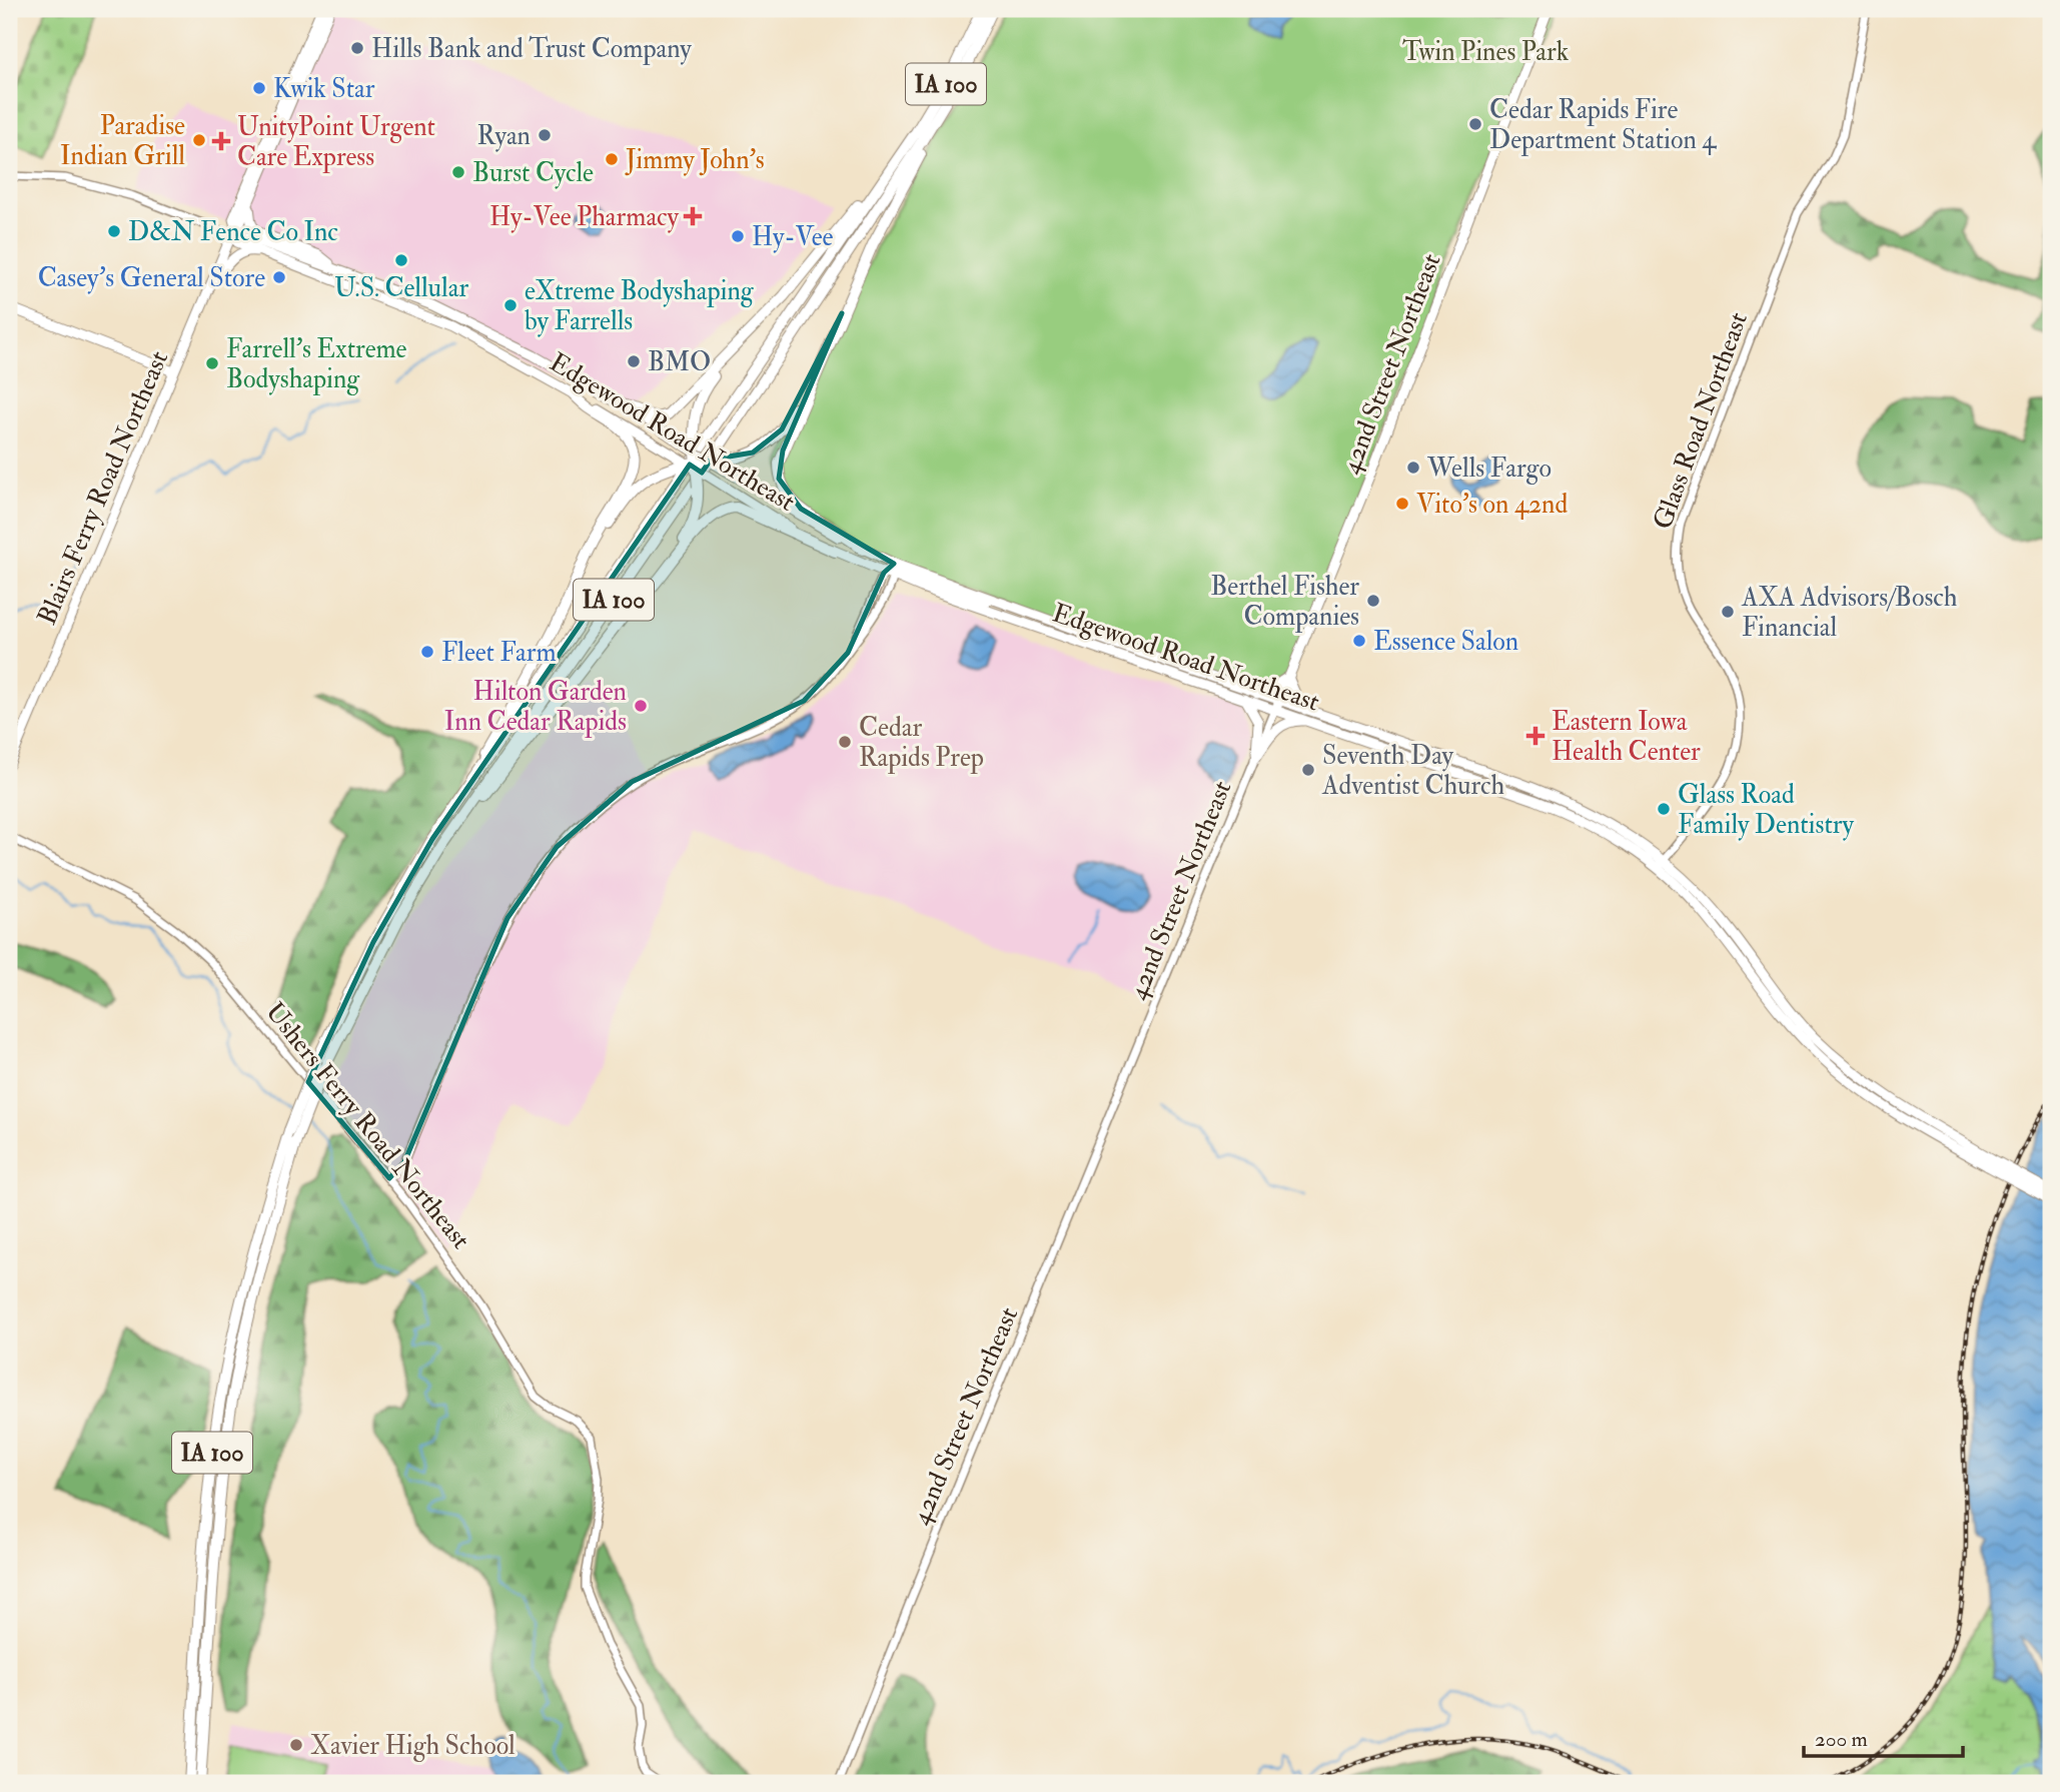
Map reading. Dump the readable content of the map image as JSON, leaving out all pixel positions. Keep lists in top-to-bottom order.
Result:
{
  "streets": {
    "highway": ["IA 100"],
    "main road": ["42nd Street Northeast", "Edgewood Road Northeast", "Blairs Ferry Road Northeast"],
    "street": ["Glass Road Northeast", "Ushers Ferry Road Northeast"]
  },
  "crossings": [
    ["42nd Street Northeast", "Edgewood Road Northeast"],
    ["Glass Road Northeast", "Edgewood Road Northeast"],
    ["Edgewood Road Northeast", "Blairs Ferry Road Northeast"]
  ],
  "parks": ["Twin Pines Park"],
  "places": {
    "other": [
      "Hills Bank and Trust Company",
      "Kwik Star",
      "Cedar Rapids Fire Department Station 4",
      "Ryan",
      "Paradise Indian Grill",
      "Jimmy John's",
      "Burst Cycle",
      "D&N Fence Co Inc",
      "Hy-Vee",
      "U.S. Cellular",
      "Casey's General Store",
      "eXtreme Bodyshaping by Farrells",
      "BMO",
      "Farrell's Extreme Bodyshaping",
      "Wells Fargo",
      "Vito's on 42nd",
      "Berthel Fisher Companies",
      "AXA Advisors/Bosch Financial",
      "Essence Salon",
      "Fleet Farm",
      "Hilton Garden Inn Cedar Rapids",
      "Cedar Rapids Prep",
      "Seventh Day Adventist Church",
      "Glass Road Family Dentistry",
      "Xavier High School"
    ],
    "health": ["UnityPoint Urgent Care Express", "Hy-Vee Pharmacy", "Eastern Iowa Health Center"]
  },
  "scale_bar": "200 m"
}
